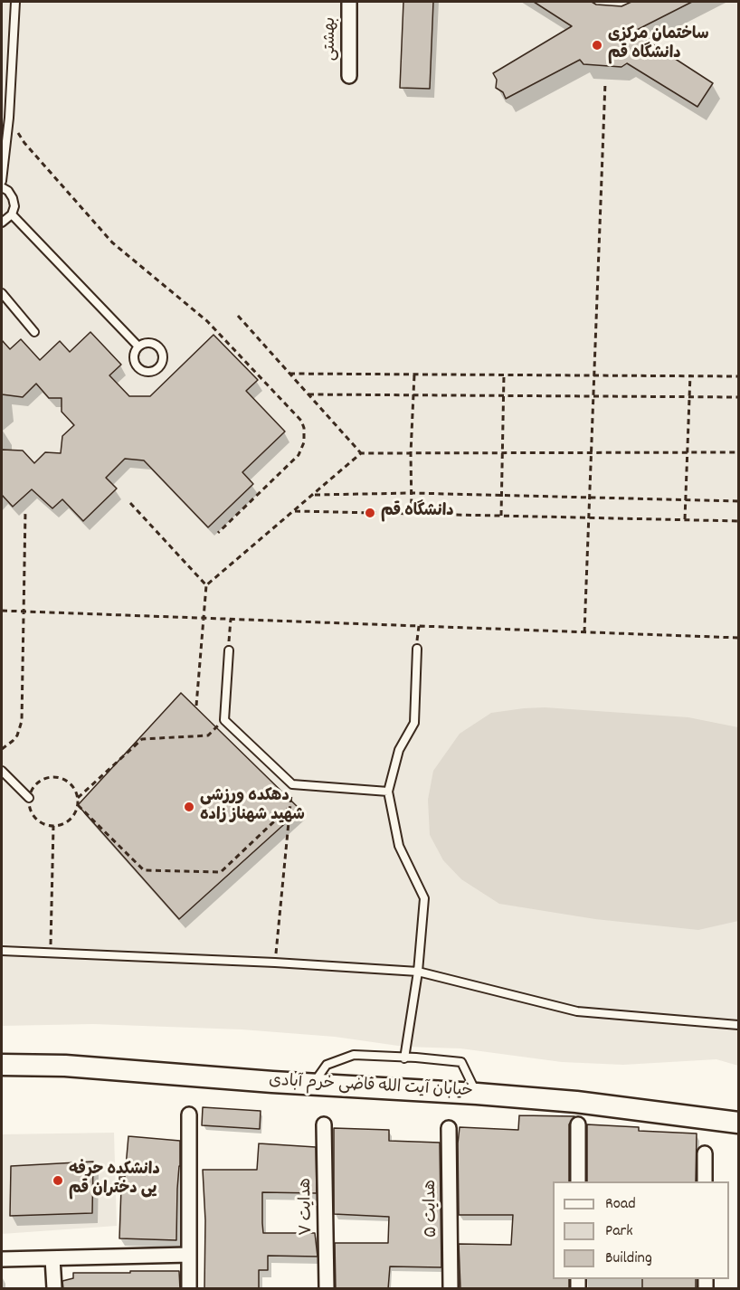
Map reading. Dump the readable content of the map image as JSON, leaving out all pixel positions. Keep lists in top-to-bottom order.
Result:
{
  "streets": {
    "main road": ["خیابان آیت الله قاضی خرم آبادی"],
    "street": ["بهشتی", "هدایت ۷", "هدایت ۵"]
  },
  "places": [
    "ساختمان مرکزی دانشگاه قم",
    "دانشگاه قم",
    "دهکده ورزشی شهید شهناز زاده",
    "دانشکده حرفه یی دختران قم"
  ],
  "legend": ["Road", "Park", "Building"]
}
